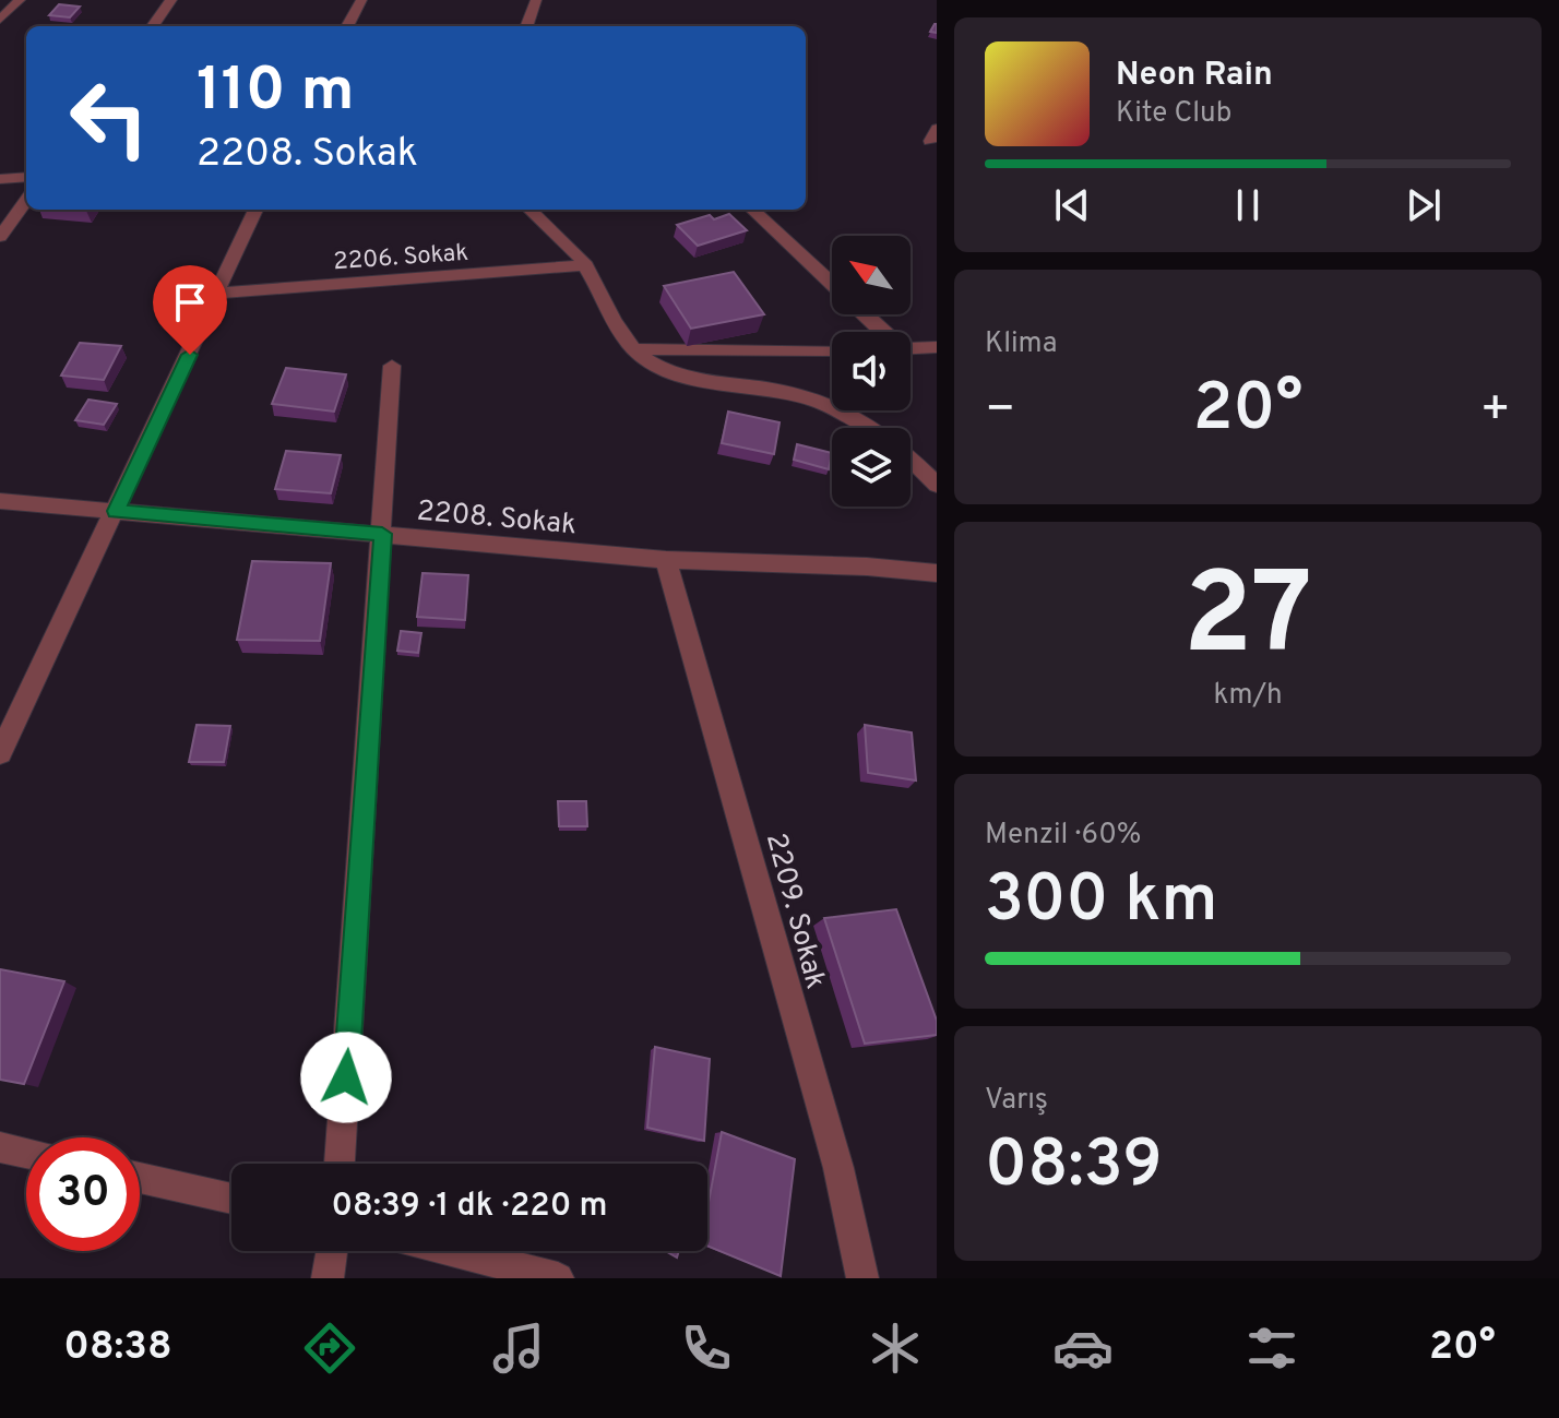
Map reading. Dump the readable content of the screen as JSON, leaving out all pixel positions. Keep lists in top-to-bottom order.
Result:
{
  "streets": {
    "street": ["2206. Sokak", "2208. Sokak", "2209. Sokak"]
  },
  "crossings": [
    ["2208. Sokak", "2209. Sokak"]
  ],
  "north": "top left",
  "page": {
    "turn": ["110 m", "2208. Sokak"],
    "song": ["Neon Rain", "Kite Club"],
    "tile": [
      "Klima",
      ["27", "km/h"],
      ["Menzil · 60%", "300 km"],
      ["Varış", "08:39"]
    ],
    "heat": ["−", "20°", "+"],
    "limit": "30",
    "trip": "08:39 · 1 dk · 220 m",
    "tabs": ["08:38", "20°"]
  }
}
